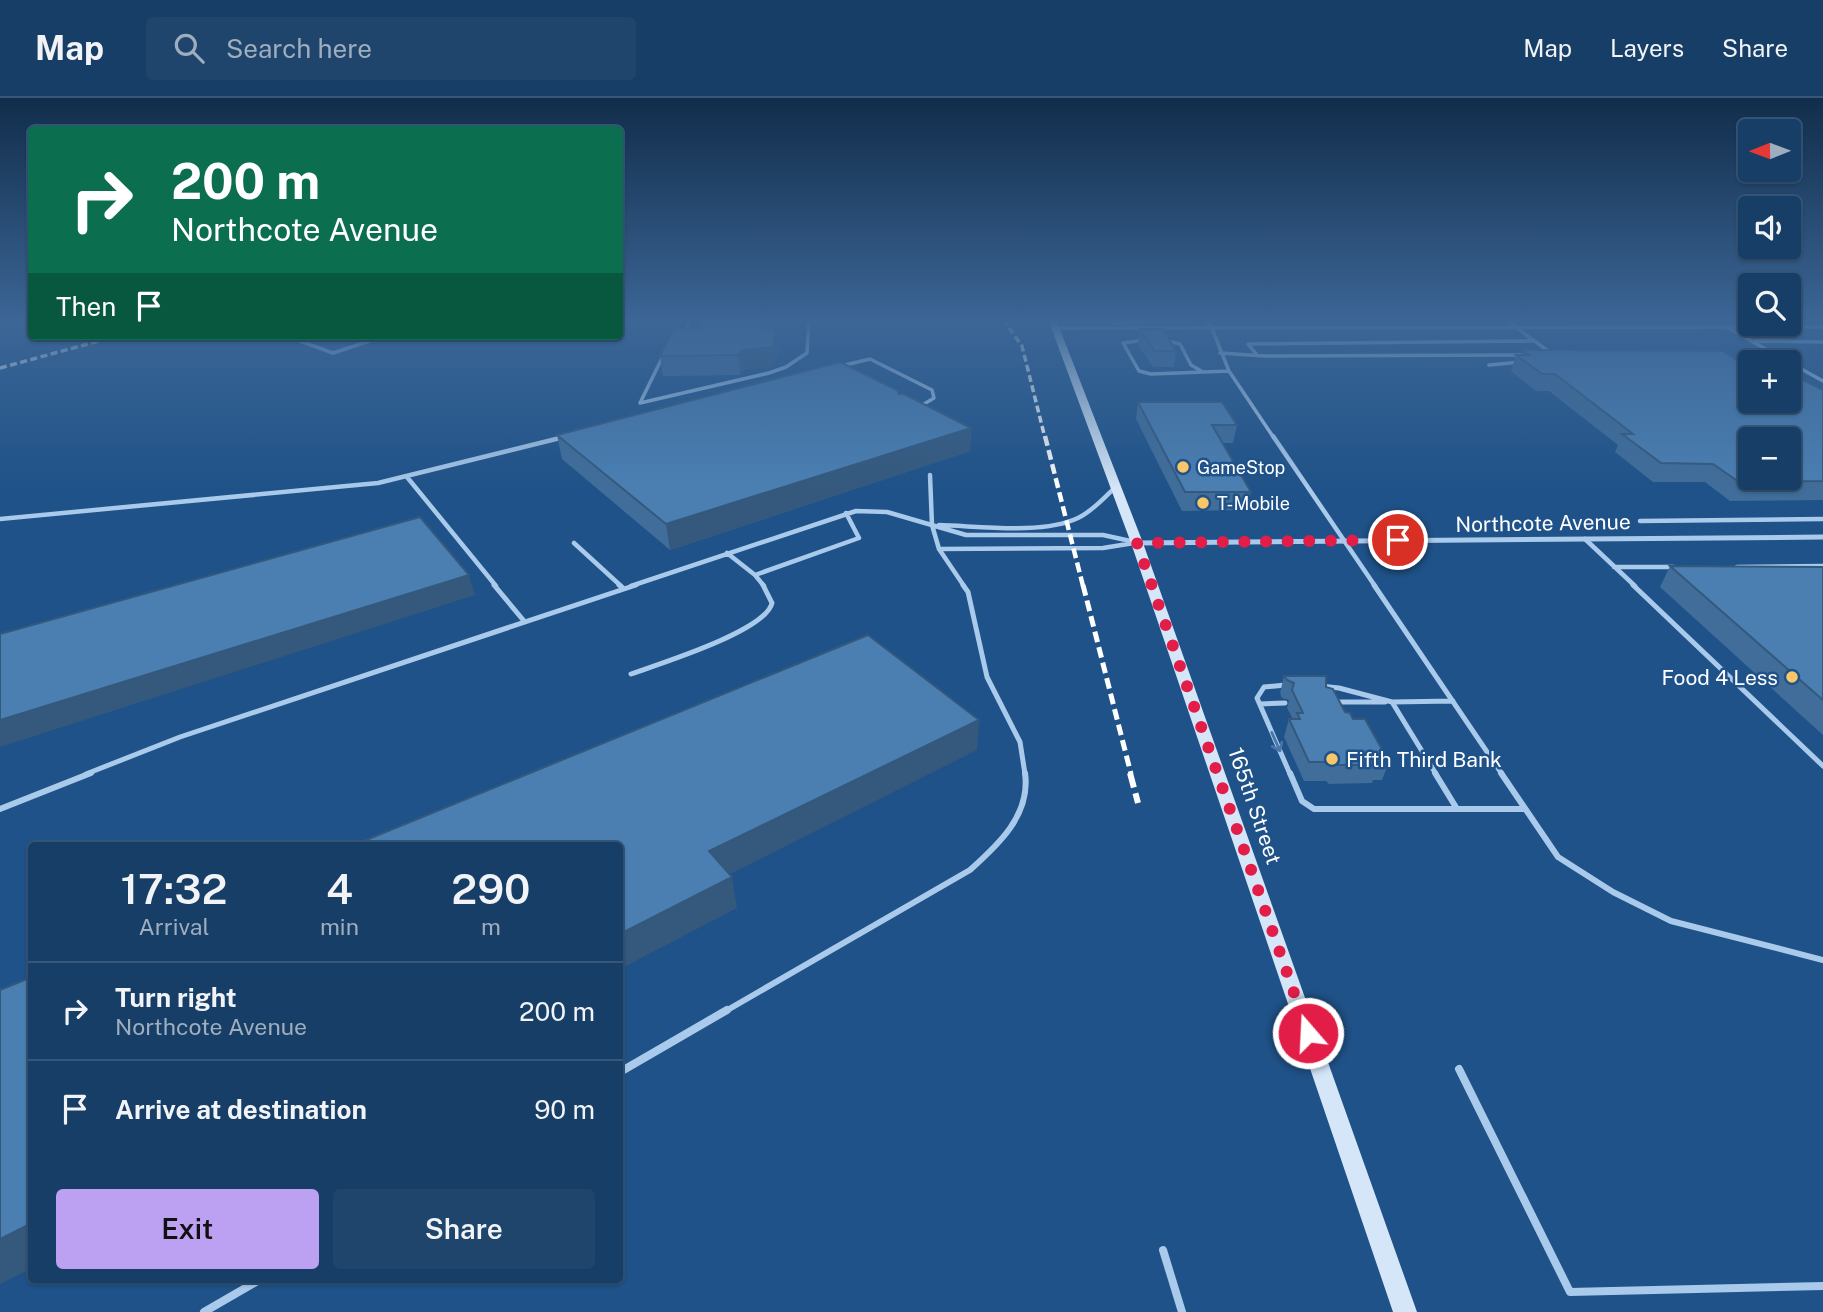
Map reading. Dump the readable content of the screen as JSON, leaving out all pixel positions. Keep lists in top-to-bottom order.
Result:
{
  "streets": {
    "main road": ["165th Street"],
    "street": ["Northcote Avenue"]
  },
  "crossings": [
    ["Northcote Avenue", "165th Street"]
  ],
  "places": [
    "GameStop",
    "T-Mobile",
    "Food 4 Less",
    "Fifth Third Bank"
  ],
  "north": "left",
  "page": {
    "header": "Map",
    "search": "Search here",
    "nav": ["Map", "Layers", "Share"],
    "map_buttons": ["+", "−"],
    "turn": ["200 m", "Northcote Avenue"],
    "then": "Then",
    "eta": [
      "17:32",
      "Arrival",
      "4",
      "min",
      "290",
      "m"
    ],
    "list": [
      {
        "name": "Turn right",
        "note": "Northcote Avenue",
        "value": "200 m"
      },
      {
        "name": "Arrive at destination",
        "value": "90 m"
      }
    ],
    "buttons": ["Exit", "Share"]
  }
}
